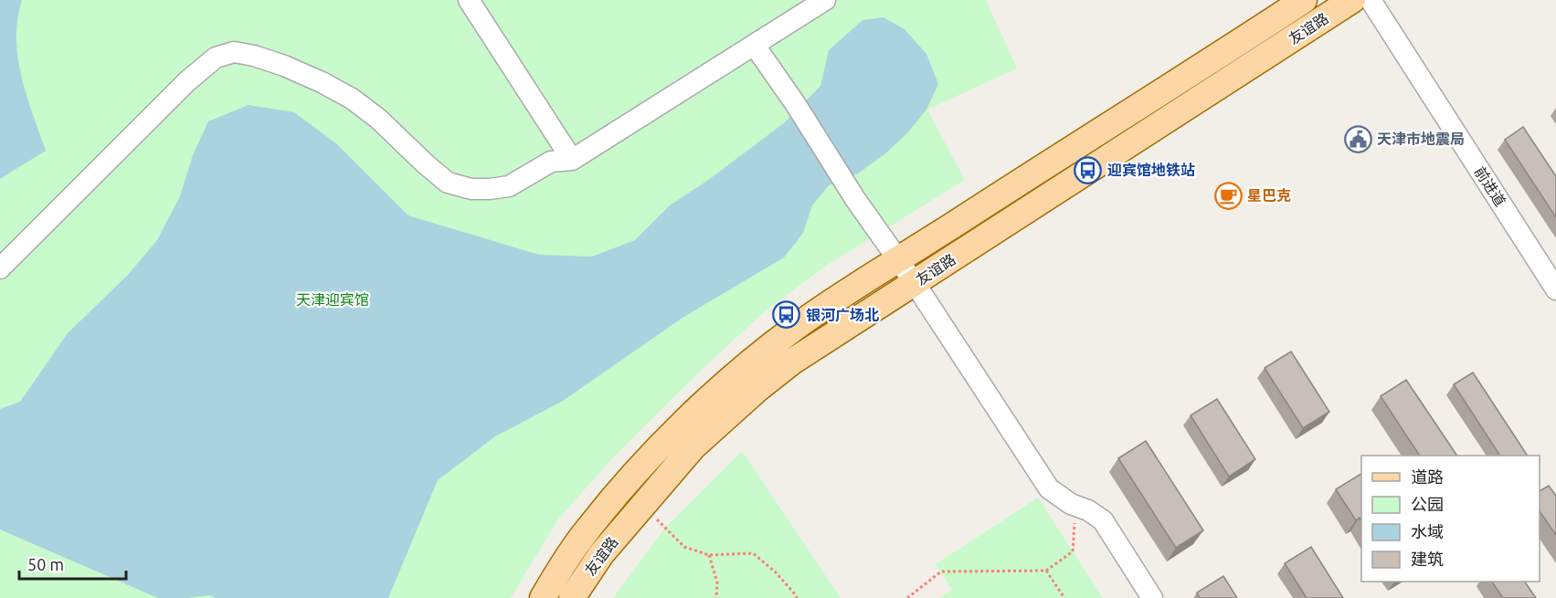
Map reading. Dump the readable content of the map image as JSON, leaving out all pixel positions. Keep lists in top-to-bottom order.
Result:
{
  "streets": {
    "main road": ["友谊路"],
    "street": ["前进道"]
  },
  "parks": ["天津迎宾馆"],
  "places": {
    "public building": ["天津市地震局"],
    "bus stop": ["迎宾馆地铁站", "银河广场北"],
    "cafe": ["星巴克"]
  },
  "legend": [
    "道路",
    "公园",
    "水域",
    "建筑"
  ],
  "scale_bar": "50 m"
}
